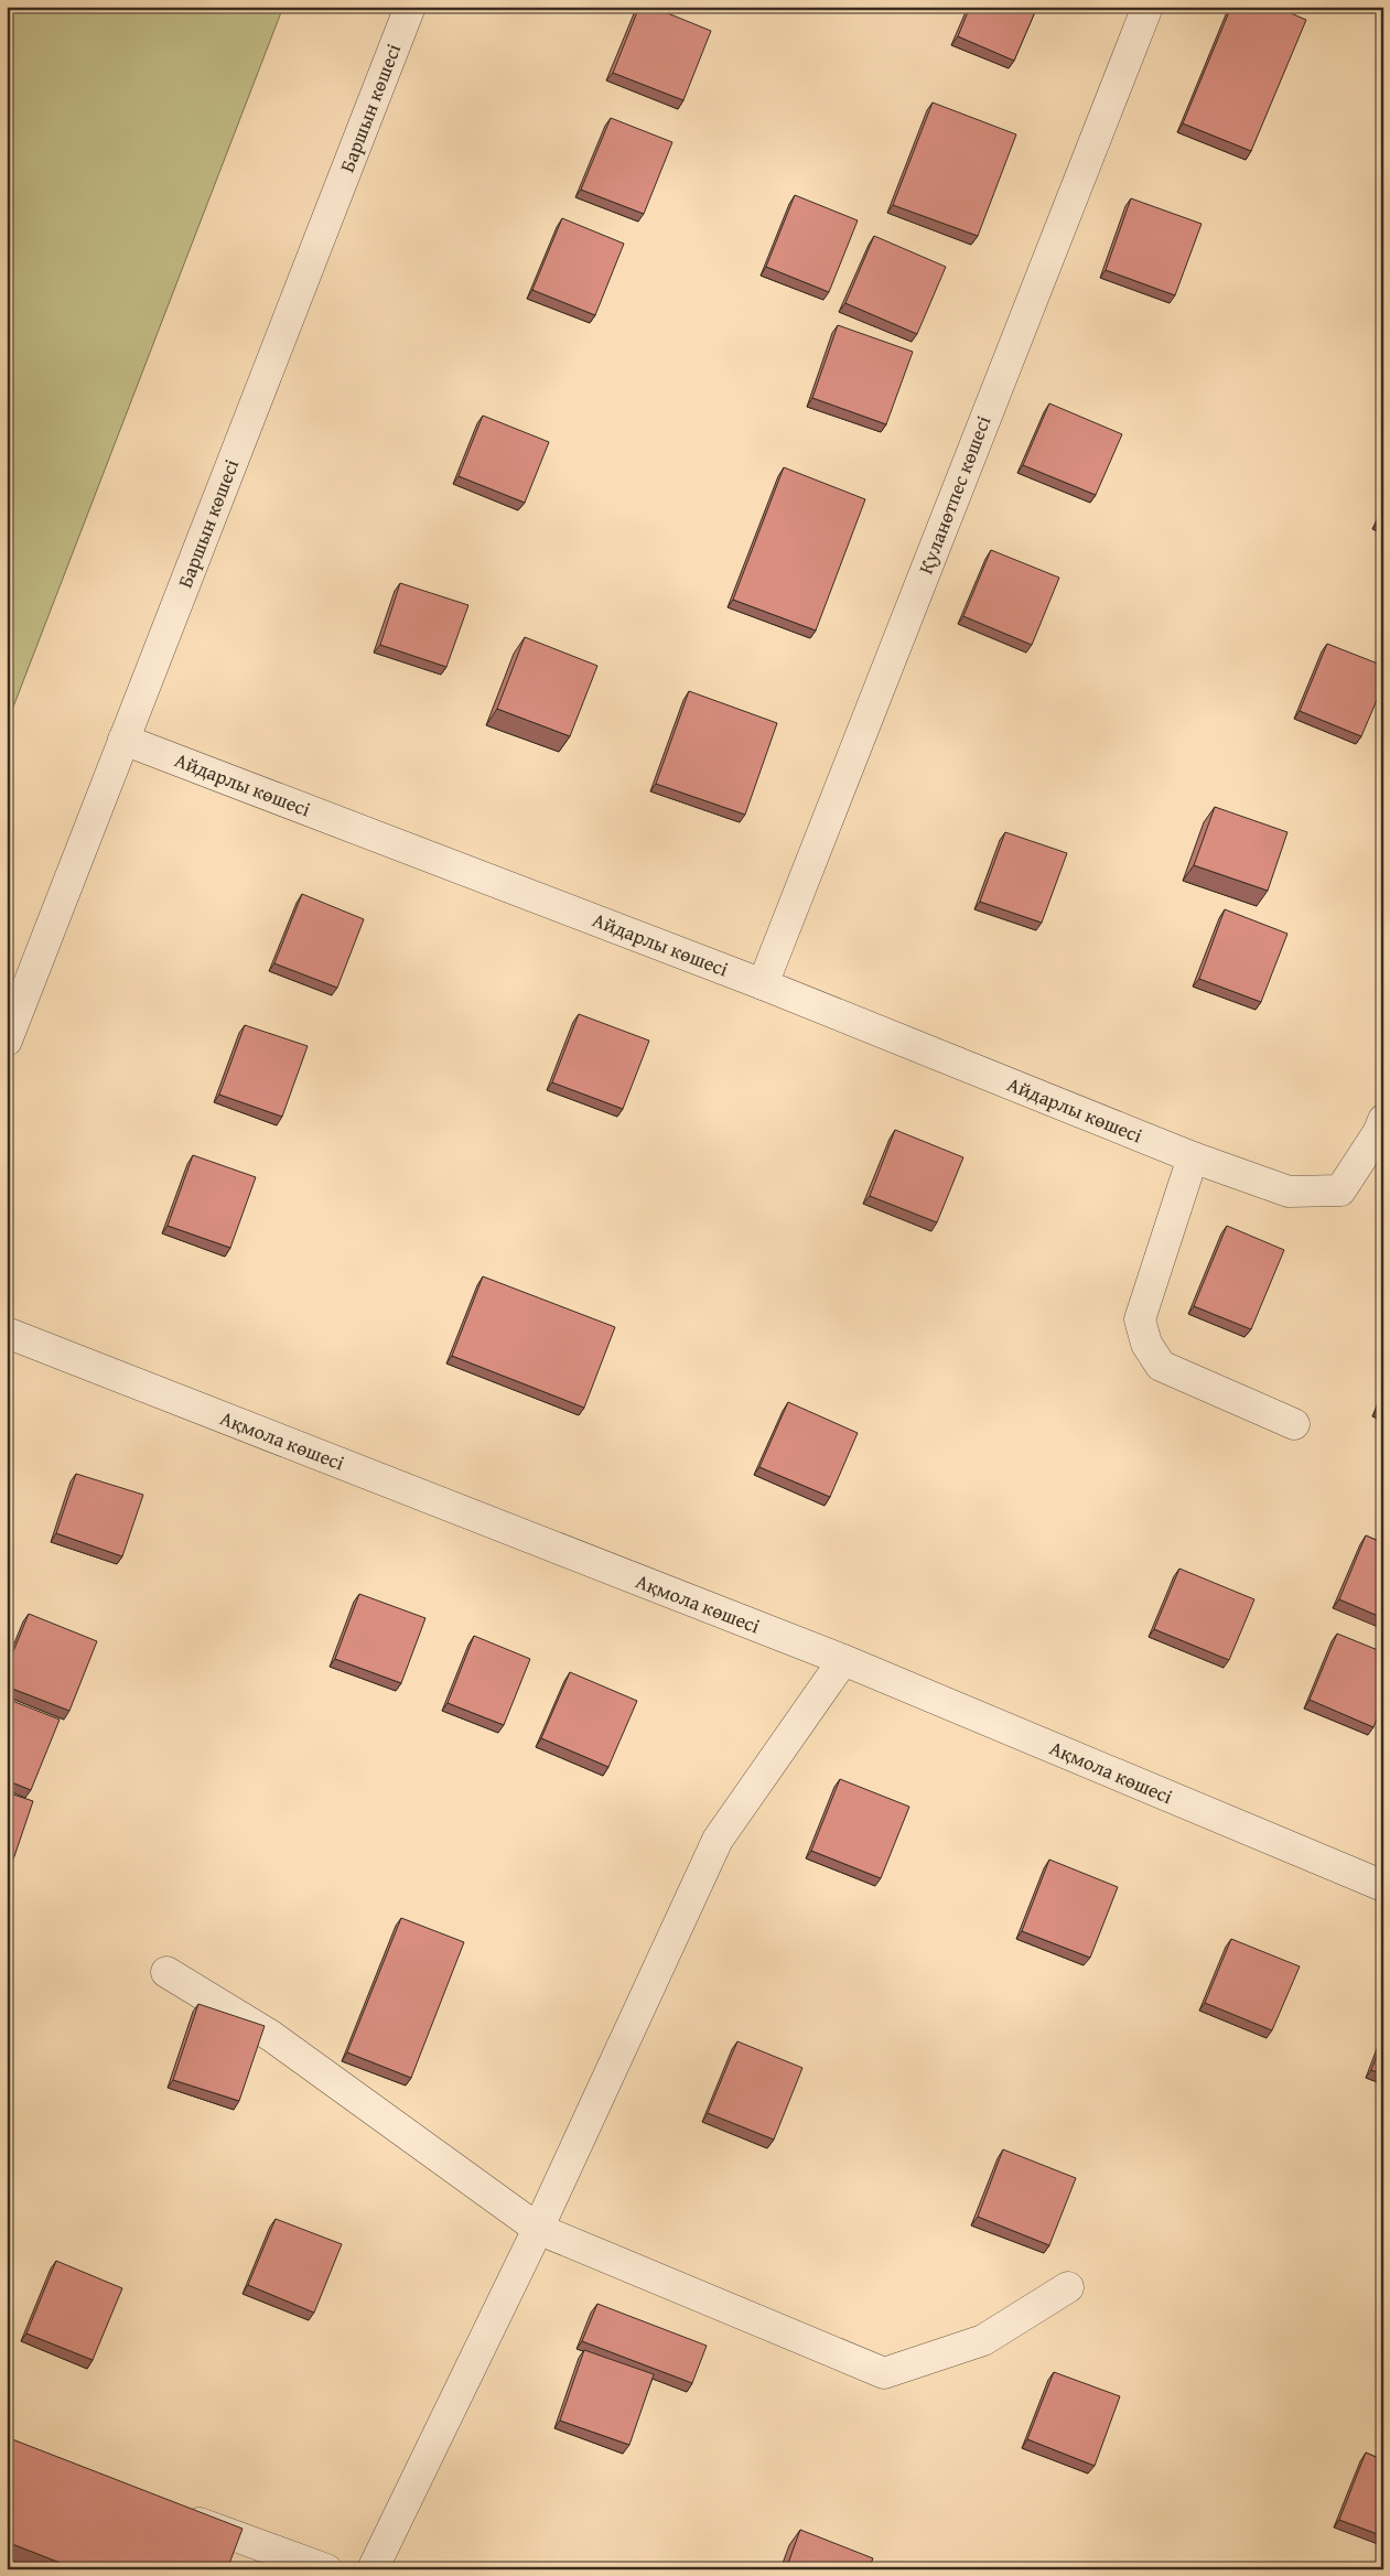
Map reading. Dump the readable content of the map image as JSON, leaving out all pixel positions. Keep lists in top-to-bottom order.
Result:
{
  "streets": {
    "street": [
      "Баршын көшесі",
      "Қуланөтпес көшесі",
      "Айдарлы көшесі",
      "Ақмола көшесі"
    ]
  },
  "crossings": [
    ["Баршын көшесі", "Айдарлы көшесі"],
    ["Қуланөтпес көшесі", "Айдарлы көшесі"]
  ]
}
